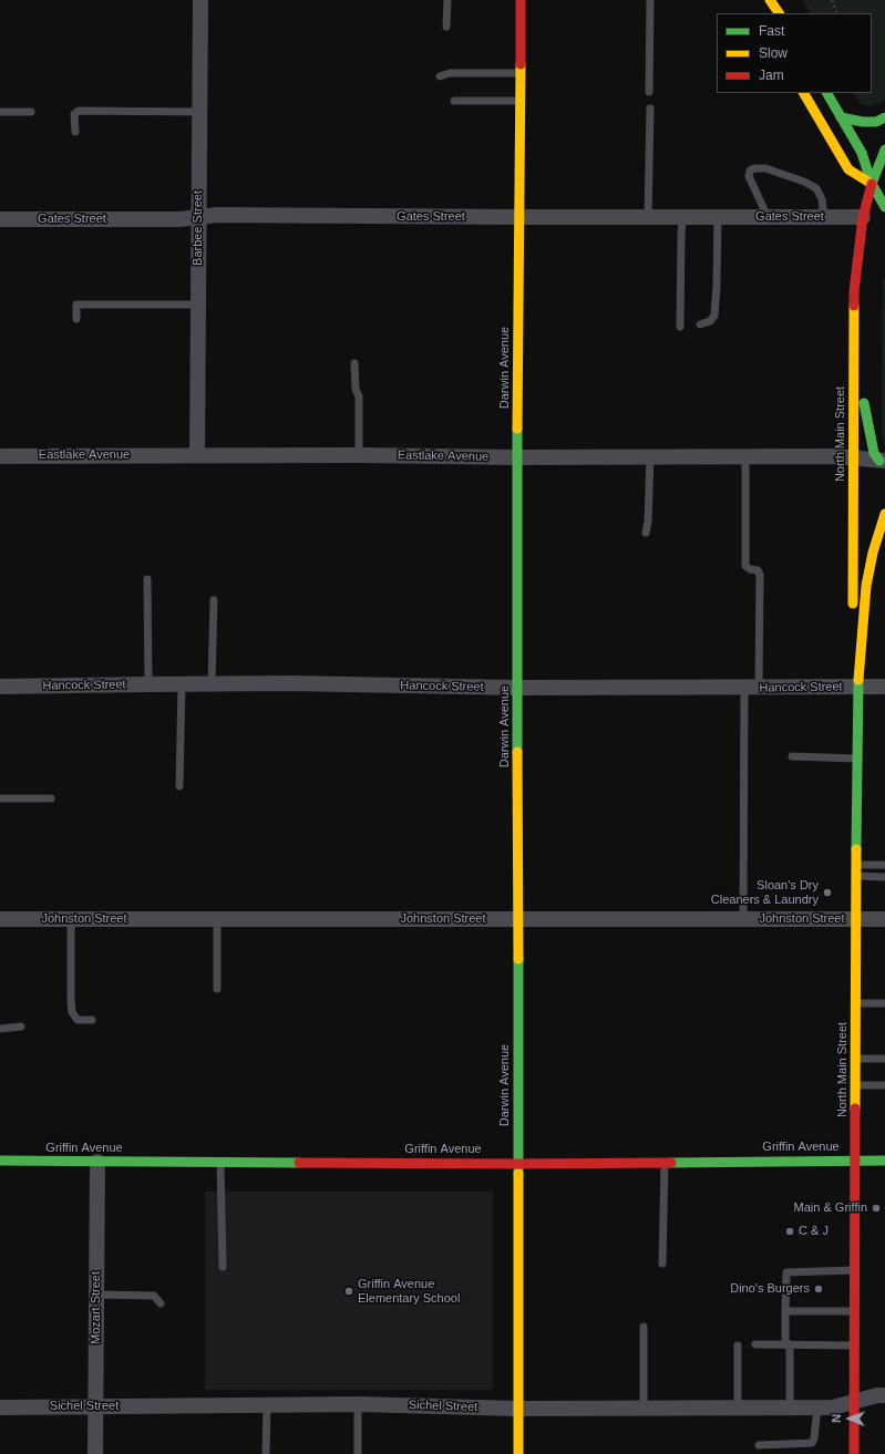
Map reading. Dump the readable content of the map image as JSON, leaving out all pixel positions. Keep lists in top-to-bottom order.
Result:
{
  "streets": {
    "main road": ["Darwin Avenue", "North Main Street", "Griffin Avenue"],
    "street": [
      "Gates Street",
      "Barbee Street",
      "Eastlake Avenue",
      "Hancock Street",
      "Johnston Street",
      "Mozart Street",
      "Sichel Street"
    ]
  },
  "crossings": [
    ["Gates Street", "Barbee Street"],
    ["Gates Street", "Darwin Avenue"],
    ["Gates Street", "North Main Street"],
    ["Barbee Street", "Eastlake Avenue"],
    ["Darwin Avenue", "Eastlake Avenue"],
    ["Darwin Avenue", "Hancock Street"],
    ["Darwin Avenue", "Johnston Street"],
    ["Darwin Avenue", "Griffin Avenue"],
    ["Darwin Avenue", "Sichel Street"],
    ["North Main Street", "Eastlake Avenue"],
    ["North Main Street", "Hancock Street"],
    ["North Main Street", "Johnston Street"],
    ["North Main Street", "Griffin Avenue"],
    ["North Main Street", "Sichel Street"],
    ["Griffin Avenue", "Mozart Street"],
    ["Mozart Street", "Sichel Street"]
  ],
  "places": [
    "Sloan's Dry Cleaners & Laundry",
    "Main & Griffin",
    "C & J",
    "Dino's Burgers",
    "Griffin Avenue Elementary School"
  ],
  "legend": ["Fast", "Slow", "Jam"],
  "north": "left"
}
